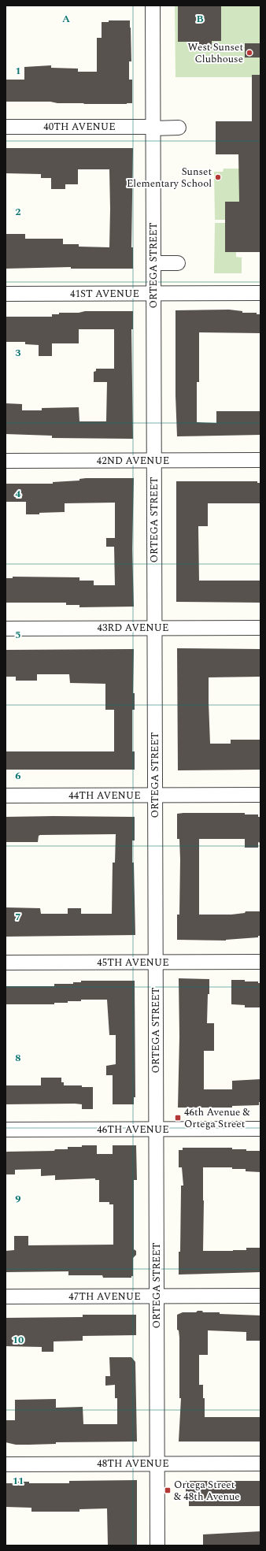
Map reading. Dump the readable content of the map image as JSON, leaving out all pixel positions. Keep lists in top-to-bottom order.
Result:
{
  "streets": {
    "street": [
      "40TH AVENUE",
      "ORTEGA STREET",
      "41ST AVENUE",
      "42ND AVENUE",
      "43RD AVENUE",
      "44TH AVENUE",
      "45TH AVENUE",
      "46TH AVENUE",
      "47TH AVENUE",
      "48TH AVENUE"
    ]
  },
  "crossings": [
    ["40TH AVENUE", "ORTEGA STREET"],
    ["ORTEGA STREET", "41ST AVENUE"],
    ["ORTEGA STREET", "42ND AVENUE"],
    ["ORTEGA STREET", "43RD AVENUE"],
    ["ORTEGA STREET", "44TH AVENUE"],
    ["ORTEGA STREET", "45TH AVENUE"],
    ["ORTEGA STREET", "46TH AVENUE"],
    ["ORTEGA STREET", "47TH AVENUE"],
    ["ORTEGA STREET", "48TH AVENUE"]
  ],
  "places": {
    "other": ["West Sunset Clubhouse", "Sunset Elementary School"],
    "transit": ["46th Avenue & Ortega Street", "Ortega Street & 48th Avenue"]
  },
  "grid": {
    "columns": ["A", "B"],
    "rows": [
      "1",
      "2",
      "3",
      "4",
      "5",
      "6",
      "7",
      "8",
      "9",
      "10",
      "11"
    ]
  }
}
